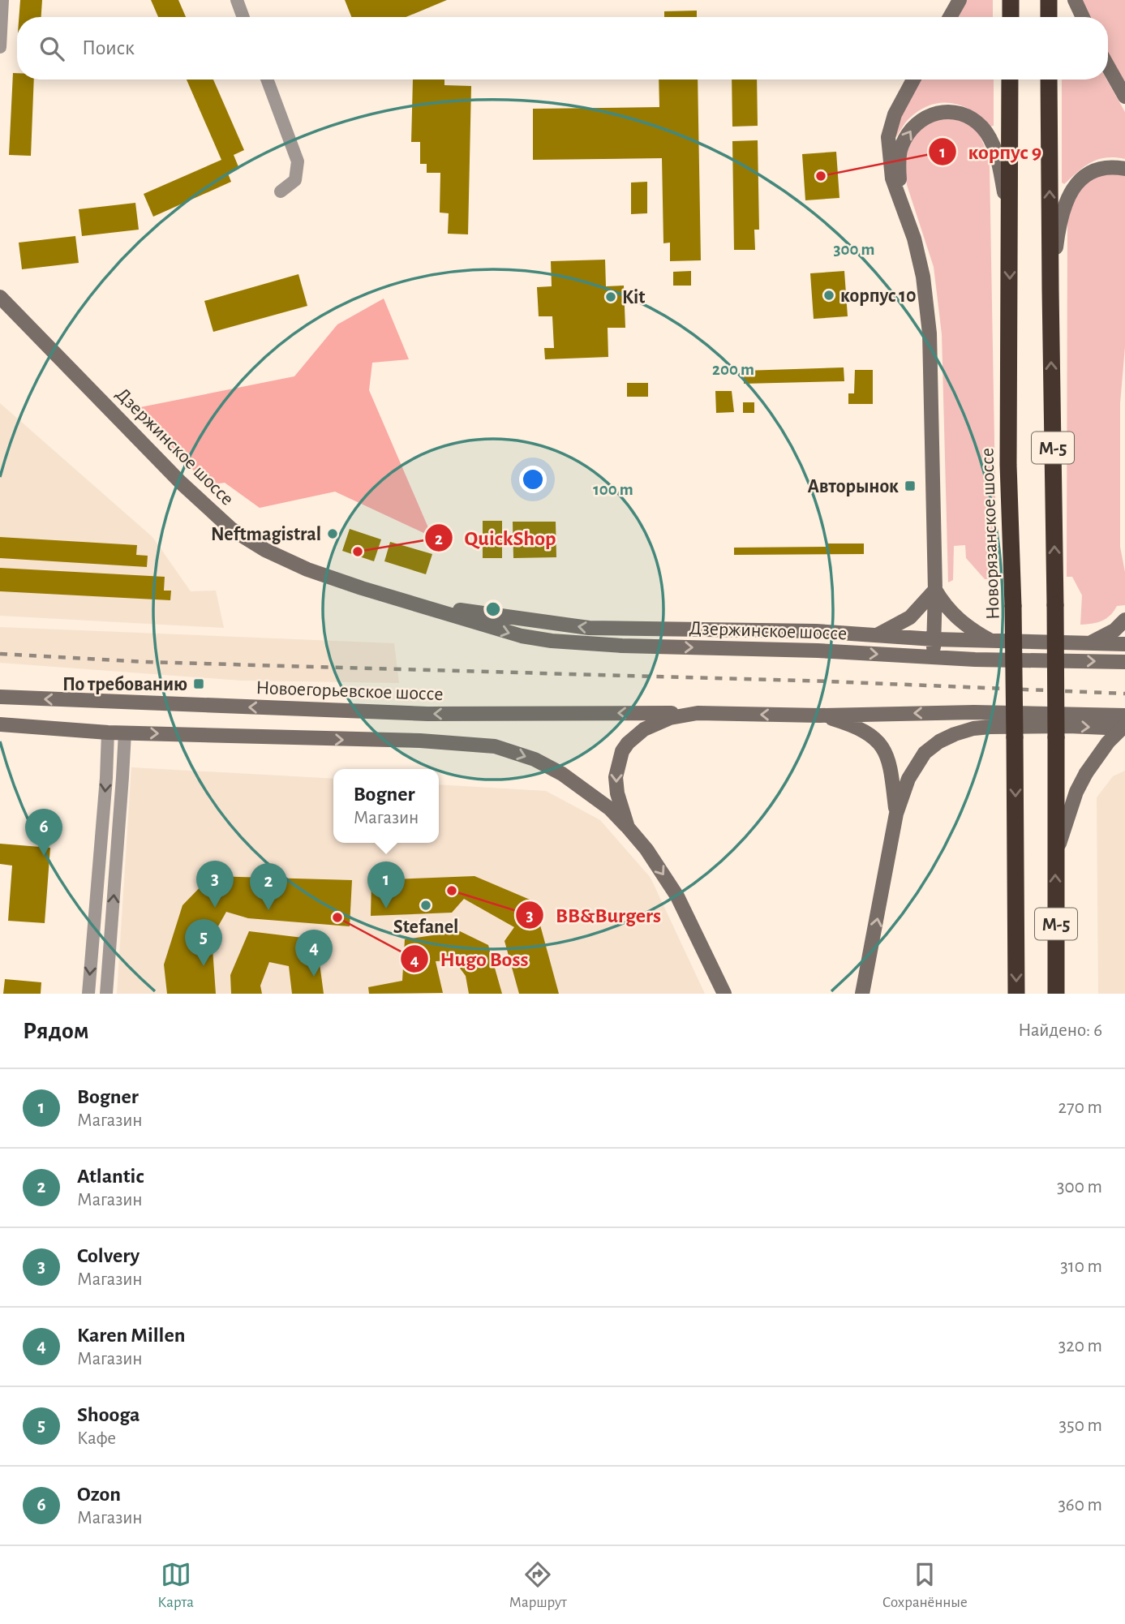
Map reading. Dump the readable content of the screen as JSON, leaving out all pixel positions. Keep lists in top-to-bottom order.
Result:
{
  "streets": {
    "highway": ["М-5", "Новорязанское шоссе"],
    "main road": ["Дзержинское шоссе", "Новоегорьевское шоссе"]
  },
  "crossings": [
    ["Дзержинское шоссе", "М-5"],
    ["М-5", "Новорязанское шоссе"]
  ],
  "places": {
    "other": [
      "корпус 9",
      "корпус 10",
      "Kit",
      "Neftmagistral",
      "QuickShop",
      "BB&Burgers",
      "Stefanel",
      "Hugo Boss"
    ],
    "transit": ["Авторынок", "По требованию"]
  },
  "page": {
    "search": "Поиск",
    "popup": ["Bogner", "Магазин"],
    "pins": [
      "6",
      "3",
      "1",
      "2",
      "5",
      "4"
    ],
    "heading": ["Рядом", "Найдено: 6"],
    "list": [
      {
        "mark": "1",
        "name": "Bogner",
        "note": "Магазин",
        "value": "270 m"
      },
      {
        "mark": "2",
        "name": "Atlantic",
        "note": "Магазин",
        "value": "300 m"
      },
      {
        "mark": "3",
        "name": "Colvery",
        "note": "Магазин",
        "value": "310 m"
      },
      {
        "mark": "4",
        "name": "Karen Millen",
        "note": "Магазин",
        "value": "320 m"
      },
      {
        "mark": "5",
        "name": "Shooga",
        "note": "Кафе",
        "value": "350 m"
      },
      {
        "mark": "6",
        "name": "Ozon",
        "note": "Магазин",
        "value": "360 m"
      }
    ],
    "nav": ["Карта", "Маршрут", "Сохранённые"]
  },
  "rings": ["300 m", "200 m", "100 m"]
}
